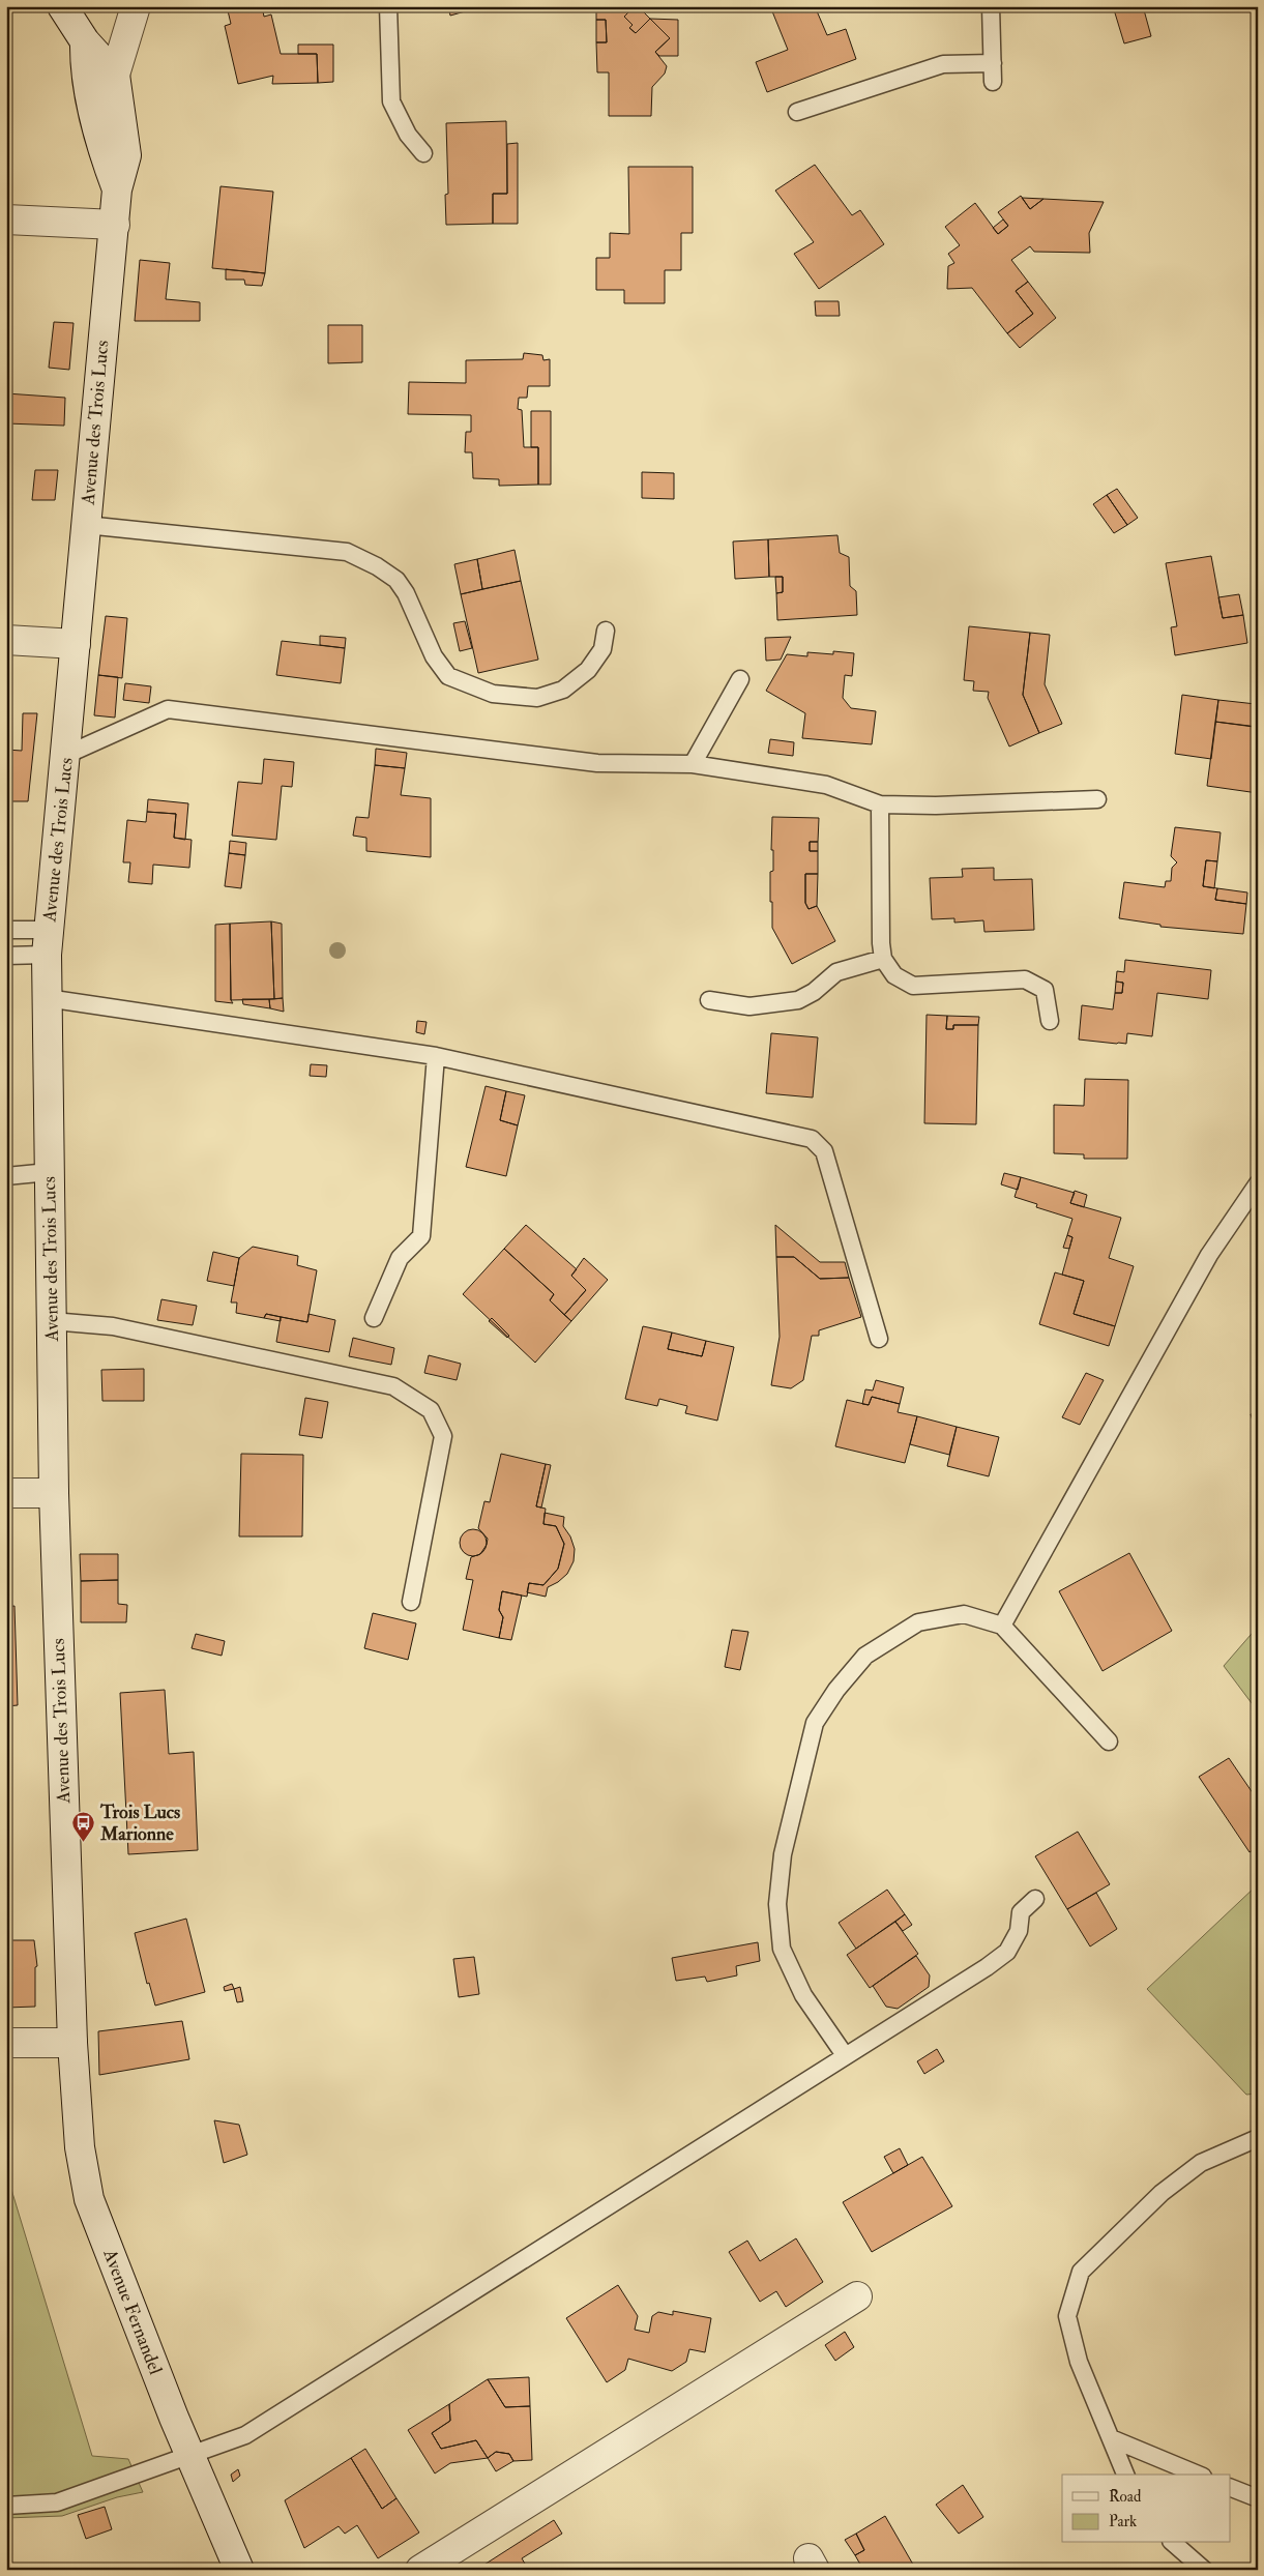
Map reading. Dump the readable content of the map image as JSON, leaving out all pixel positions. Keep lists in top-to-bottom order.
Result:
{
  "streets": {
    "main road": ["Avenue des Trois Lucs", "Avenue Fernandel"]
  },
  "crossings": [
    ["Avenue des Trois Lucs", "Avenue Fernandel"]
  ],
  "places": {
    "bus stop": ["Trois Lucs Marionne"]
  },
  "legend": ["Road", "Park"]
}
